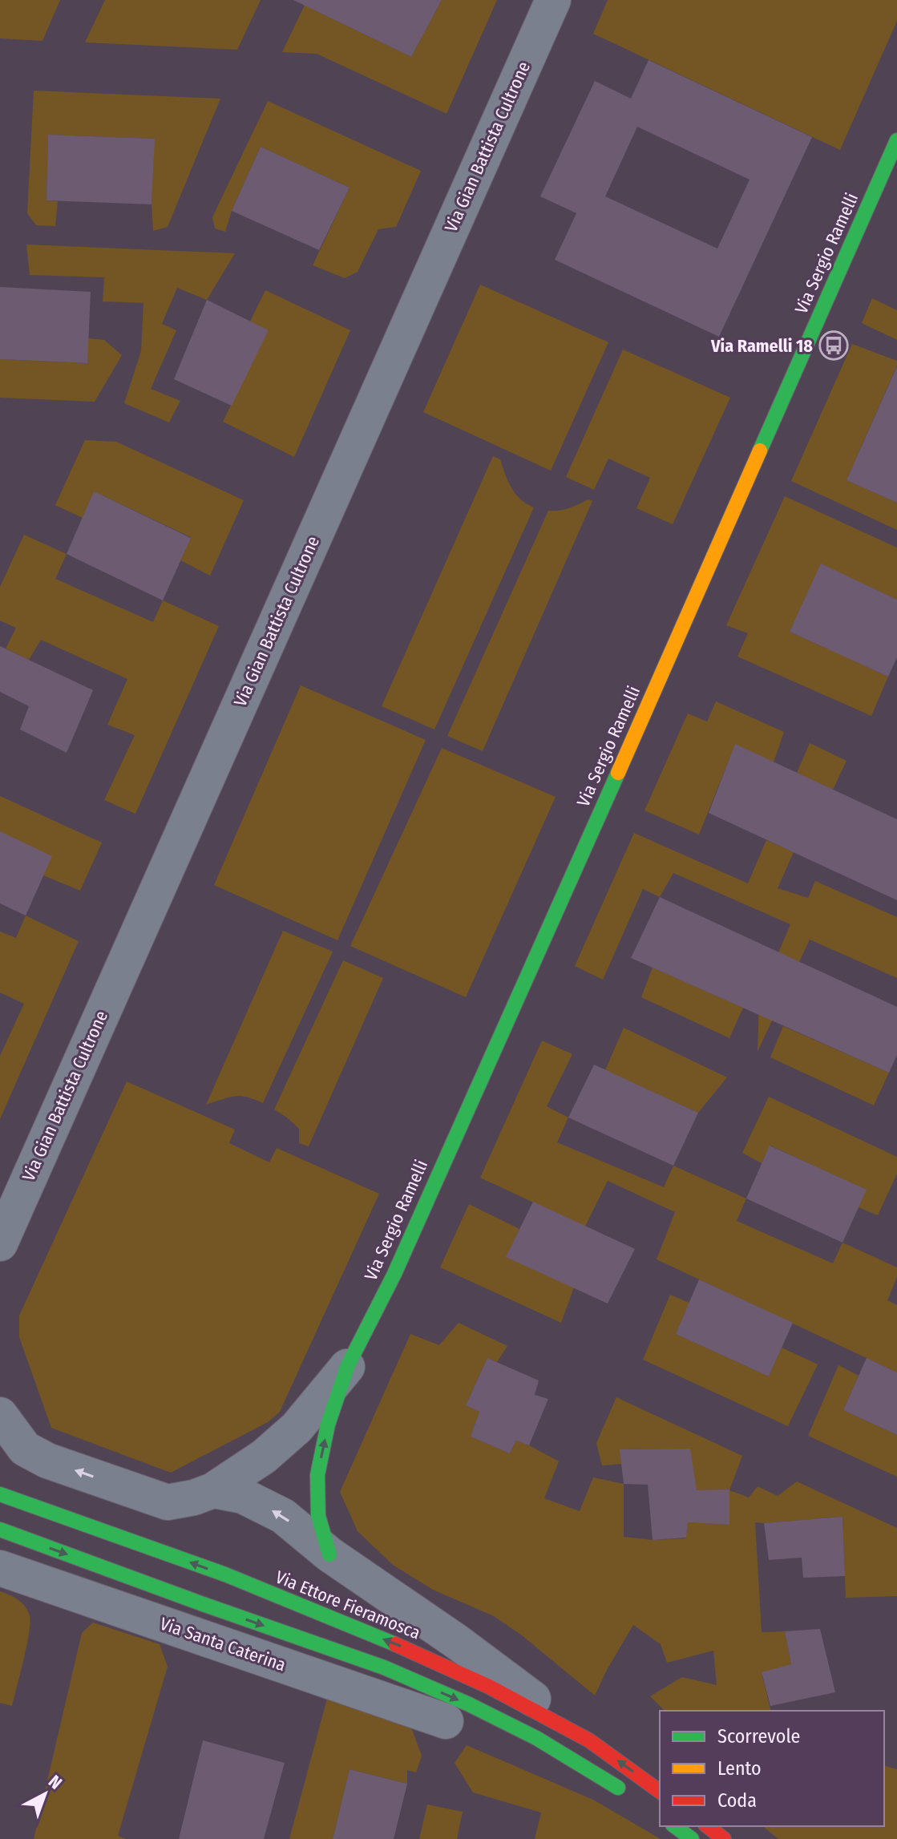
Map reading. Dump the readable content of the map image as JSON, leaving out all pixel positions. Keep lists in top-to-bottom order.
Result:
{
  "streets": {
    "street": [
      "Via Gian Battista Cultrone",
      "Via Sergio Ramelli",
      "Via Ettore Fieramosca",
      "Via Santa Caterina"
    ]
  },
  "places": {
    "bus stop": ["Via Ramelli 18"]
  },
  "legend": ["Scorrevole", "Lento", "Coda"],
  "north": "top right"
}
